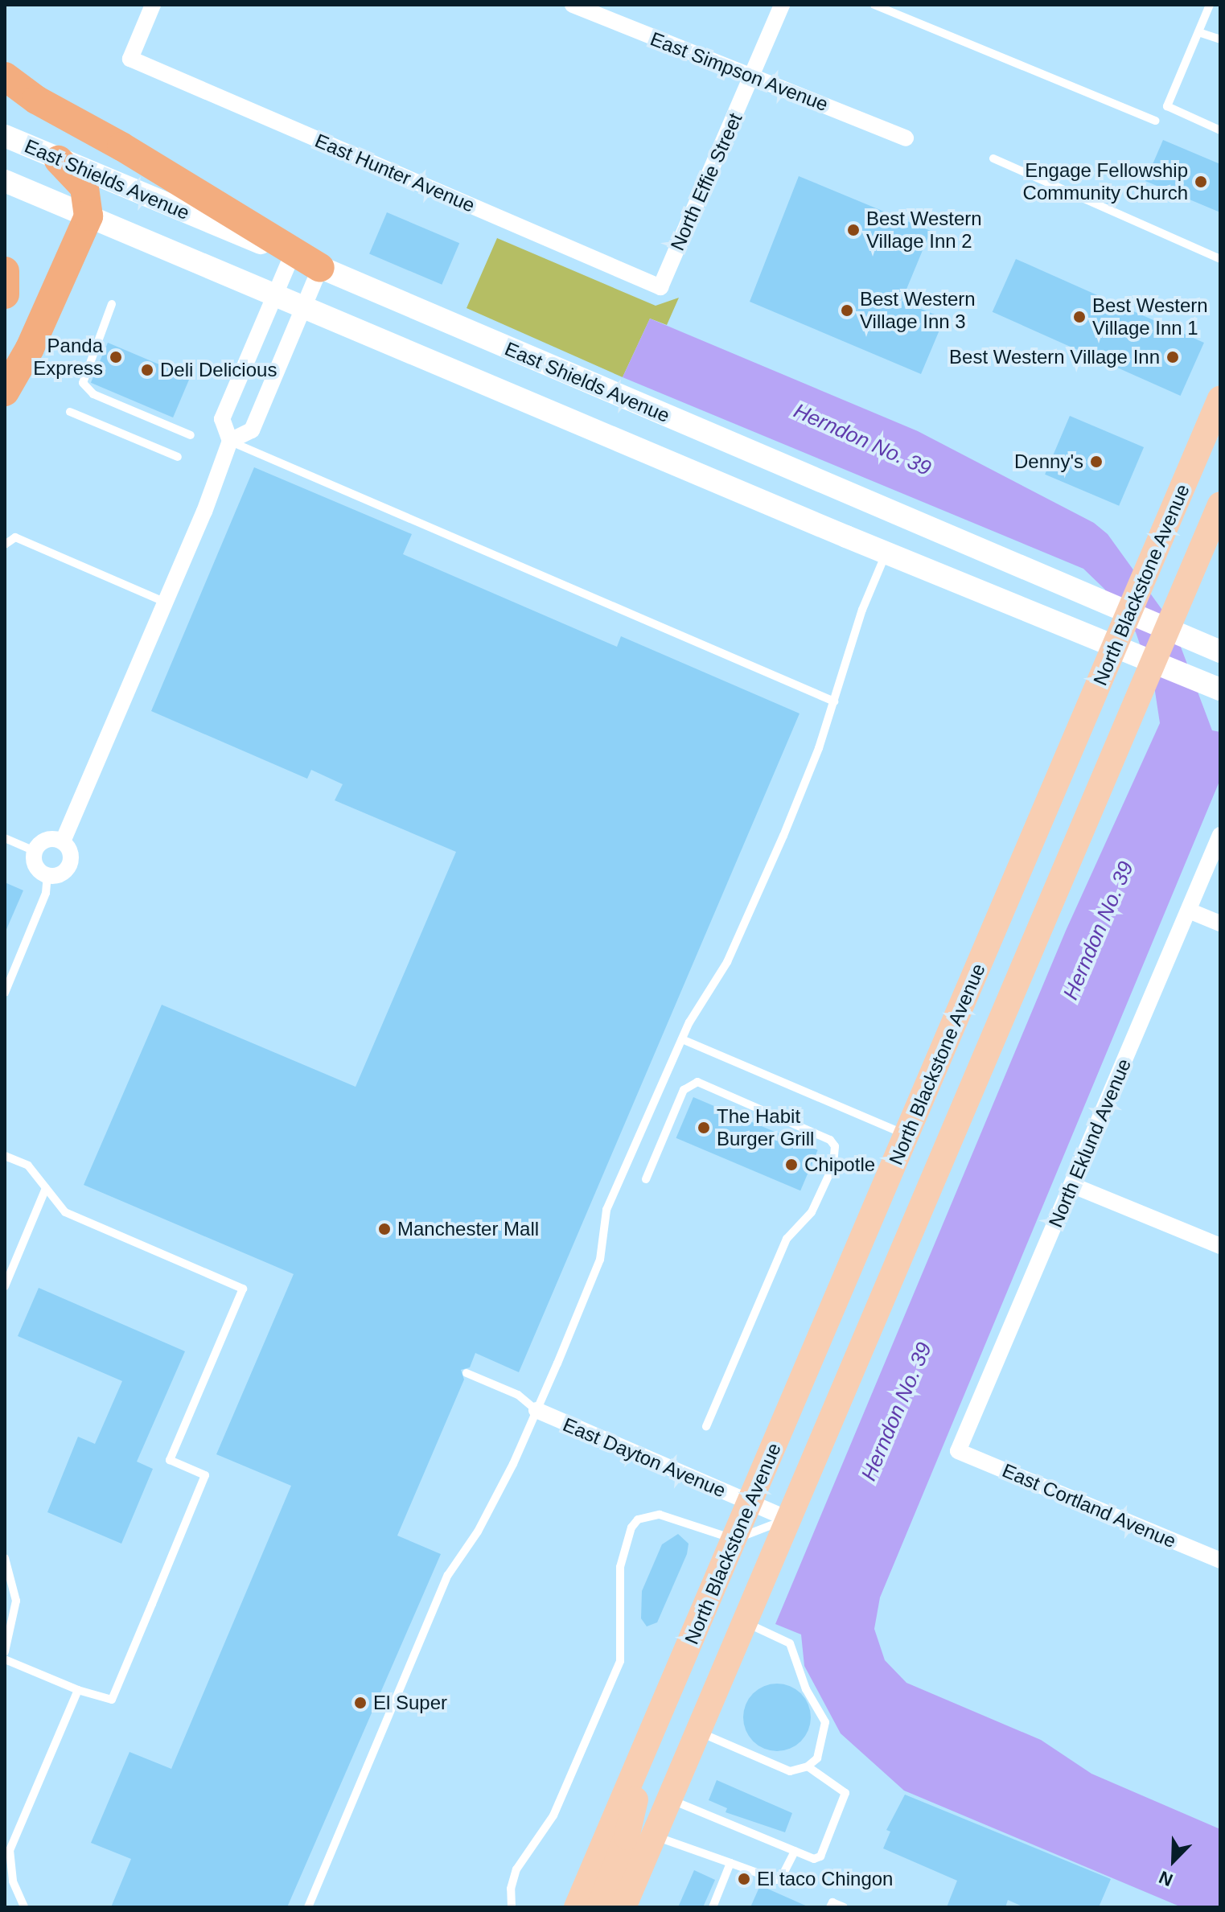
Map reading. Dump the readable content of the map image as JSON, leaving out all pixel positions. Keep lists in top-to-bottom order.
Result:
{
  "streets": {
    "main road": ["East Shields Avenue", "North Blackstone Avenue"],
    "street": [
      "East Simpson Avenue",
      "East Hunter Avenue",
      "North Effie Street",
      "North Eklund Avenue",
      "East Dayton Avenue",
      "East Cortland Avenue"
    ]
  },
  "crossings": [
    ["East Simpson Avenue", "North Effie Street"],
    ["East Hunter Avenue", "North Effie Street"],
    ["East Shields Avenue", "North Blackstone Avenue"],
    ["North Blackstone Avenue", "East Dayton Avenue"],
    ["North Eklund Avenue", "East Cortland Avenue"]
  ],
  "water": ["Herndon No. 39"],
  "places": [
    "Engage Fellowship Community Church",
    "Best Western Village Inn 2",
    "Best Western Village Inn 3",
    "Best Western Village Inn 1",
    "Panda Express",
    "Best Western Village Inn",
    "Deli Delicious",
    "Denny's",
    "The Habit Burger Grill",
    "Chipotle",
    "Manchester Mall",
    "El Super",
    "El taco Chingon"
  ],
  "north": "bottom left"
}
